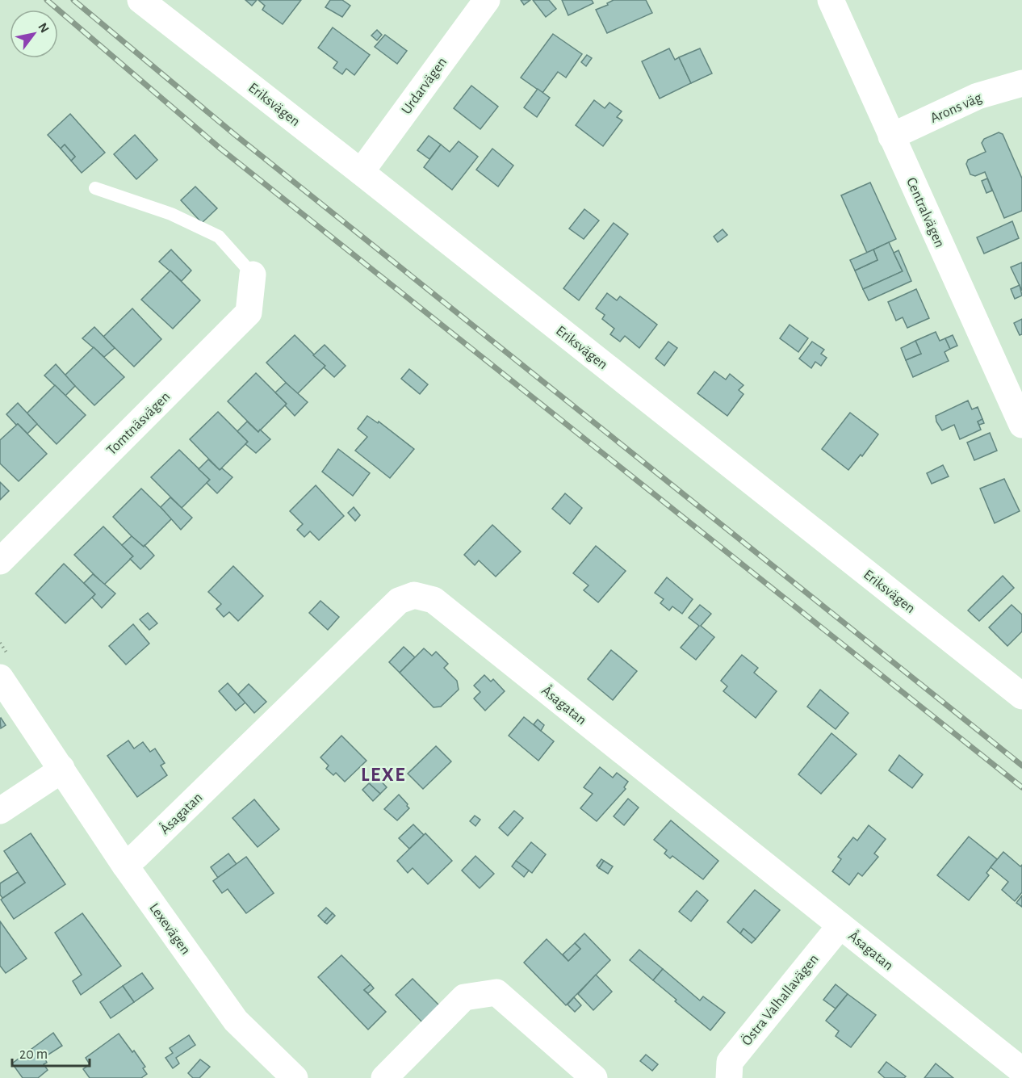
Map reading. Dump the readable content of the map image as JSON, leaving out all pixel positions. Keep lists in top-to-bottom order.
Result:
{
  "streets": {
    "street": [
      "Urdarvägen",
      "Eriksvägen",
      "Arons väg",
      "Centralvägen",
      "Tomtnäsvägen",
      "Åsagatan",
      "Lexevägen",
      "Östra Valhallavägen"
    ]
  },
  "crossings": [
    ["Urdarvägen", "Eriksvägen"],
    ["Arons väg", "Centralvägen"],
    ["Åsagatan", "Lexevägen"],
    ["Åsagatan", "Östra Valhallavägen"]
  ],
  "districts": ["LEXE"],
  "scale_bar": "20 m",
  "north": "top right"
}
